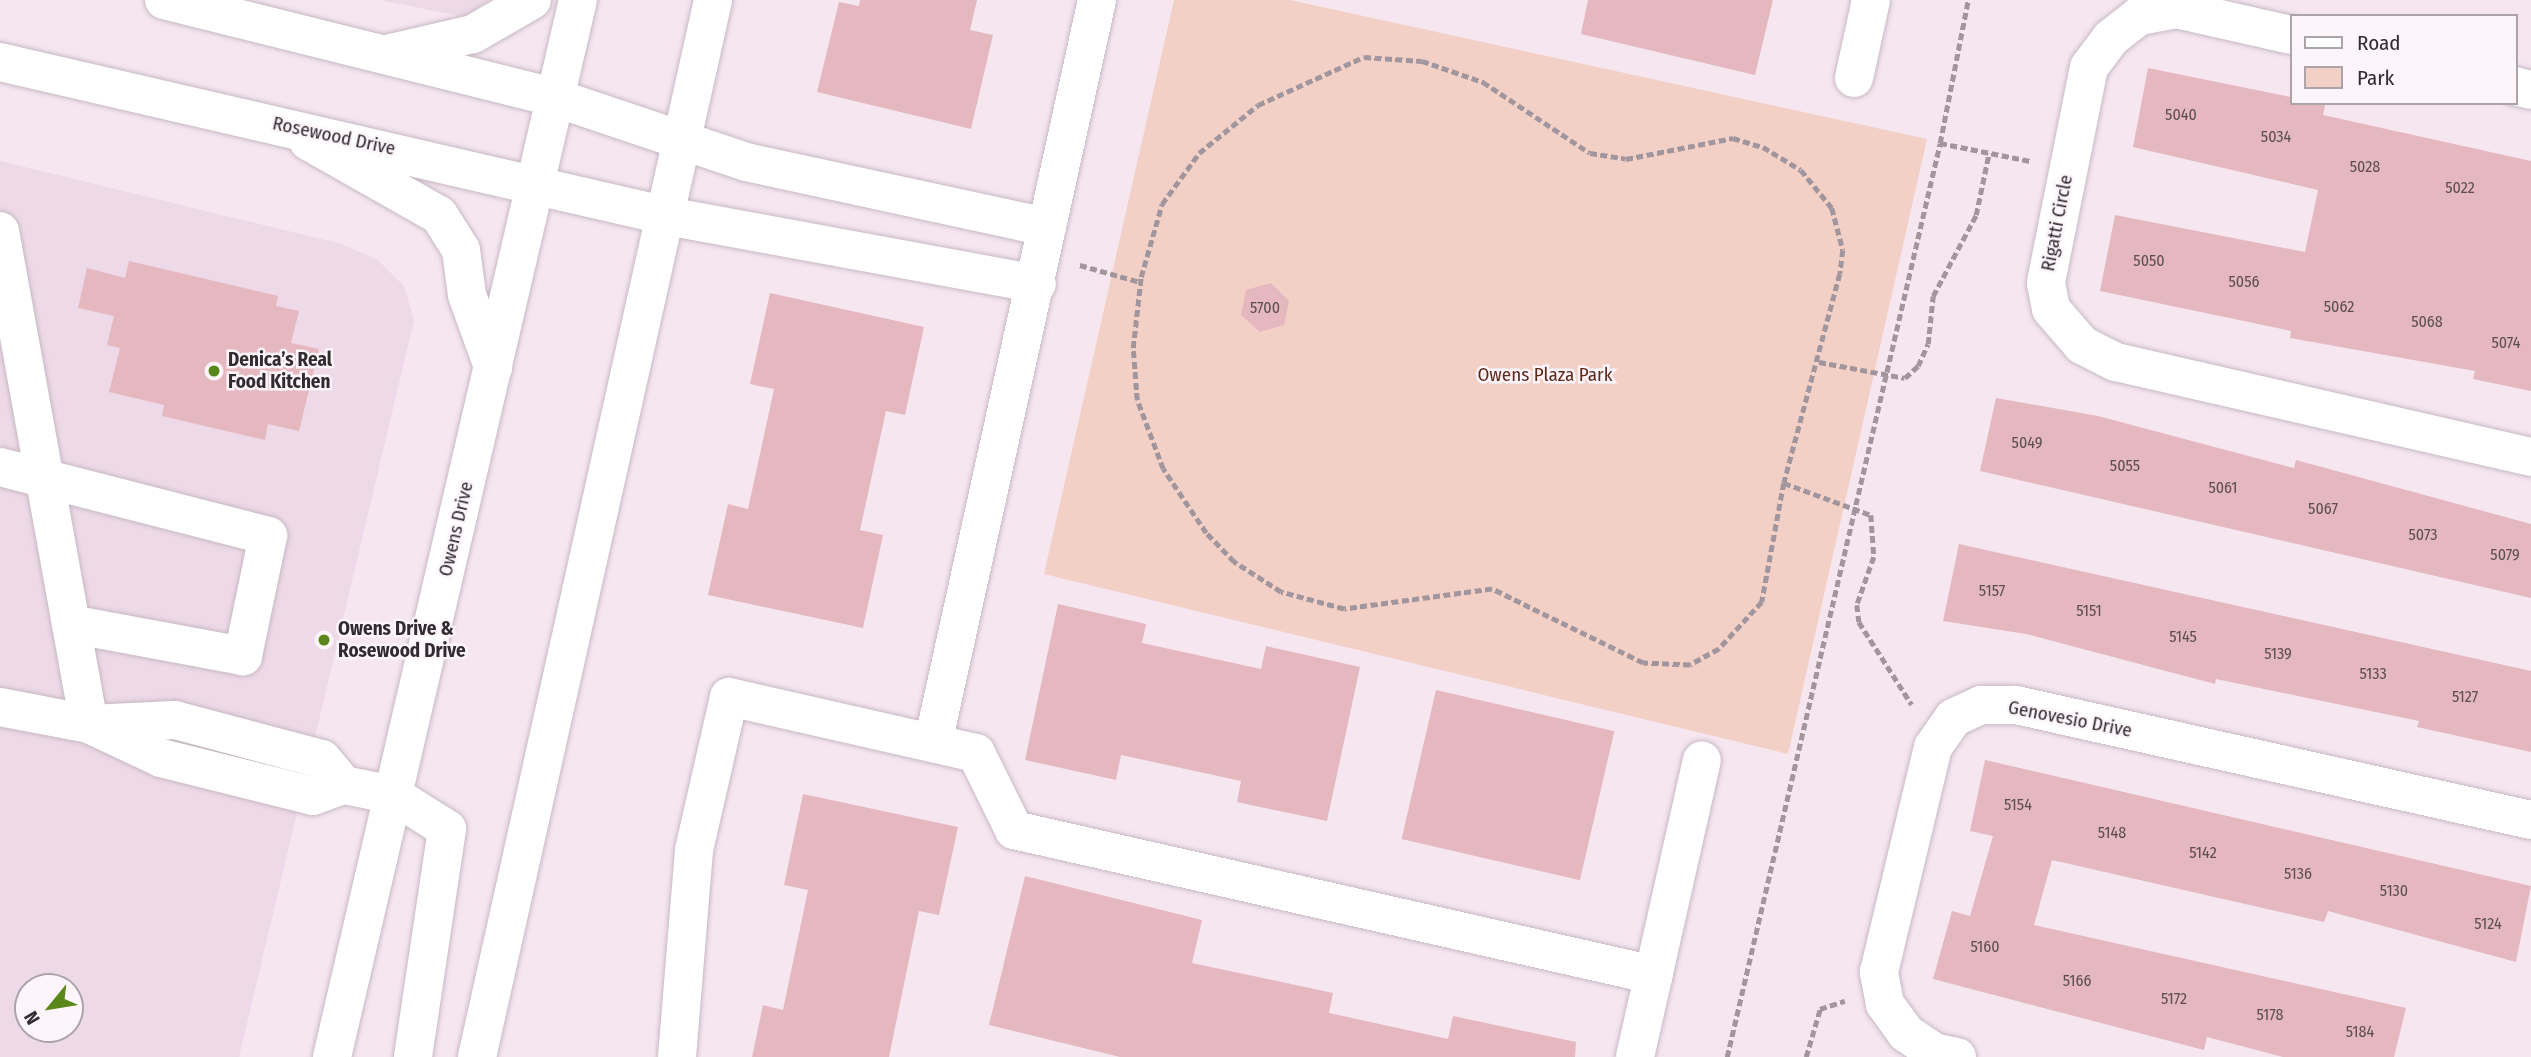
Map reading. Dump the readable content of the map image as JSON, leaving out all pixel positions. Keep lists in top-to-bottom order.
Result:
{
  "streets": {
    "street": [
      "Rosewood Drive",
      "Rigatti Circle",
      "Owens Drive",
      "Genovesio Drive"
    ]
  },
  "crossings": [
    ["Rosewood Drive", "Owens Drive"]
  ],
  "parks": ["Owens Plaza Park"],
  "places": ["Denica’s Real Food Kitchen", "Owens Drive & Rosewood Drive"],
  "house_numbers": [
    "5040",
    "5034",
    "5028",
    "5022",
    "5050",
    "5056",
    "5062",
    "5700",
    "5068",
    "5074",
    "5049",
    "5055",
    "5061",
    "5067",
    "5073",
    "5079",
    "5157",
    "5151",
    "5145",
    "5139",
    "5133",
    "5127",
    "5154",
    "5148",
    "5142",
    "5136",
    "5130",
    "5124",
    "5160",
    "5166",
    "5172",
    "5178",
    "5184"
  ],
  "legend": ["Road", "Park"],
  "north": "bottom left"
}
